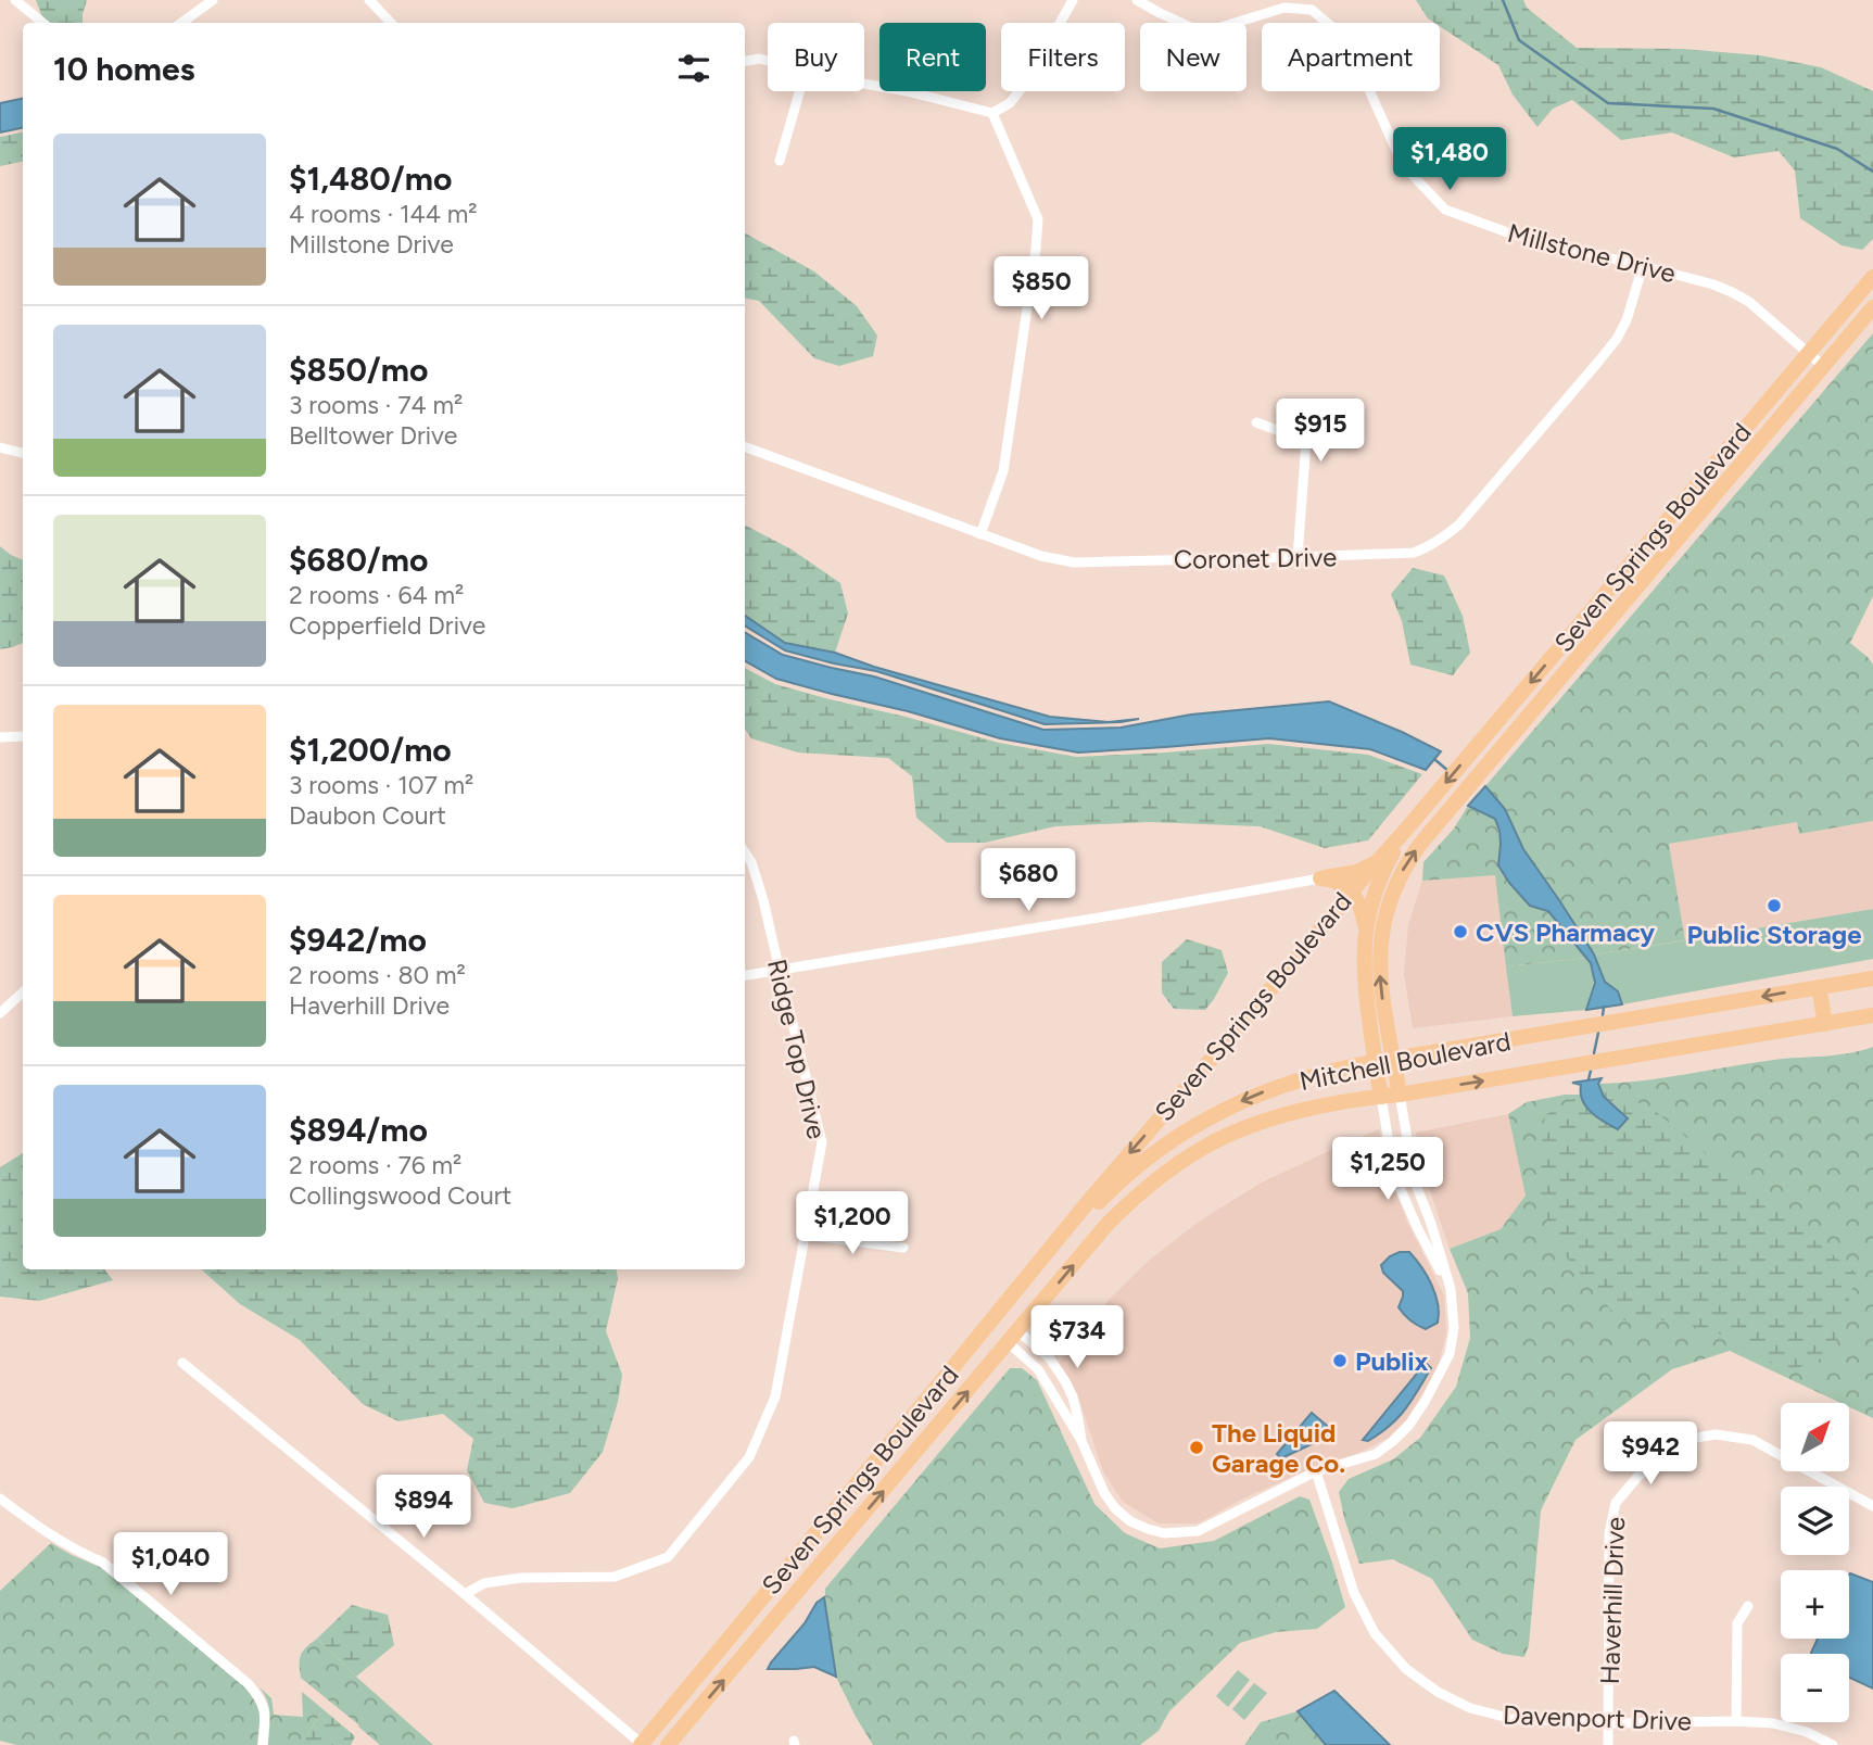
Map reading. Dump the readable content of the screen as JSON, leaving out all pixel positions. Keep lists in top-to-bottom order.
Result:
{
  "streets": {
    "main road": ["Seven Springs Boulevard", "Mitchell Boulevard"],
    "street": [
      "Millstone Drive",
      "Coronet Drive",
      "Ridge Top Drive",
      "Haverhill Drive",
      "Davenport Drive"
    ]
  },
  "crossings": [
    ["Millstone Drive", "Seven Springs Boulevard"],
    ["Millstone Drive", "Coronet Drive"],
    ["Seven Springs Boulevard", "Mitchell Boulevard"],
    ["Haverhill Drive", "Davenport Drive"]
  ],
  "places": [
    "Public Storage",
    "CVS Pharmacy",
    "Publix",
    "The Liquid Garage Co."
  ],
  "north": "top right",
  "page": {
    "chip": [
      "Buy",
      "Rent",
      "Filters",
      "New",
      "Apartment"
    ],
    "heading": "10 homes",
    "list": [
      {
        "name": "$1,480/mo",
        "note": "4 rooms · 144 m² · Millstone Drive"
      },
      {
        "name": "$850/mo",
        "note": "3 rooms · 74 m² · Belltower Drive"
      },
      {
        "name": "$680/mo",
        "note": "2 rooms · 64 m² · Copperfield Drive"
      },
      {
        "name": "$1,200/mo",
        "note": "3 rooms · 107 m² · Daubon Court"
      },
      {
        "name": "$942/mo",
        "note": "2 rooms · 80 m² · Haverhill Drive"
      },
      {
        "name": "$894/mo",
        "note": "2 rooms · 76 m² · Collingswood Court"
      }
    ],
    "price": [
      "$1,480",
      "$850",
      "$915",
      "$680",
      "$1,250",
      "$1,200",
      "$734",
      "$942",
      "$894",
      "$1,040"
    ],
    "map_buttons": ["+", "−"]
  }
}
